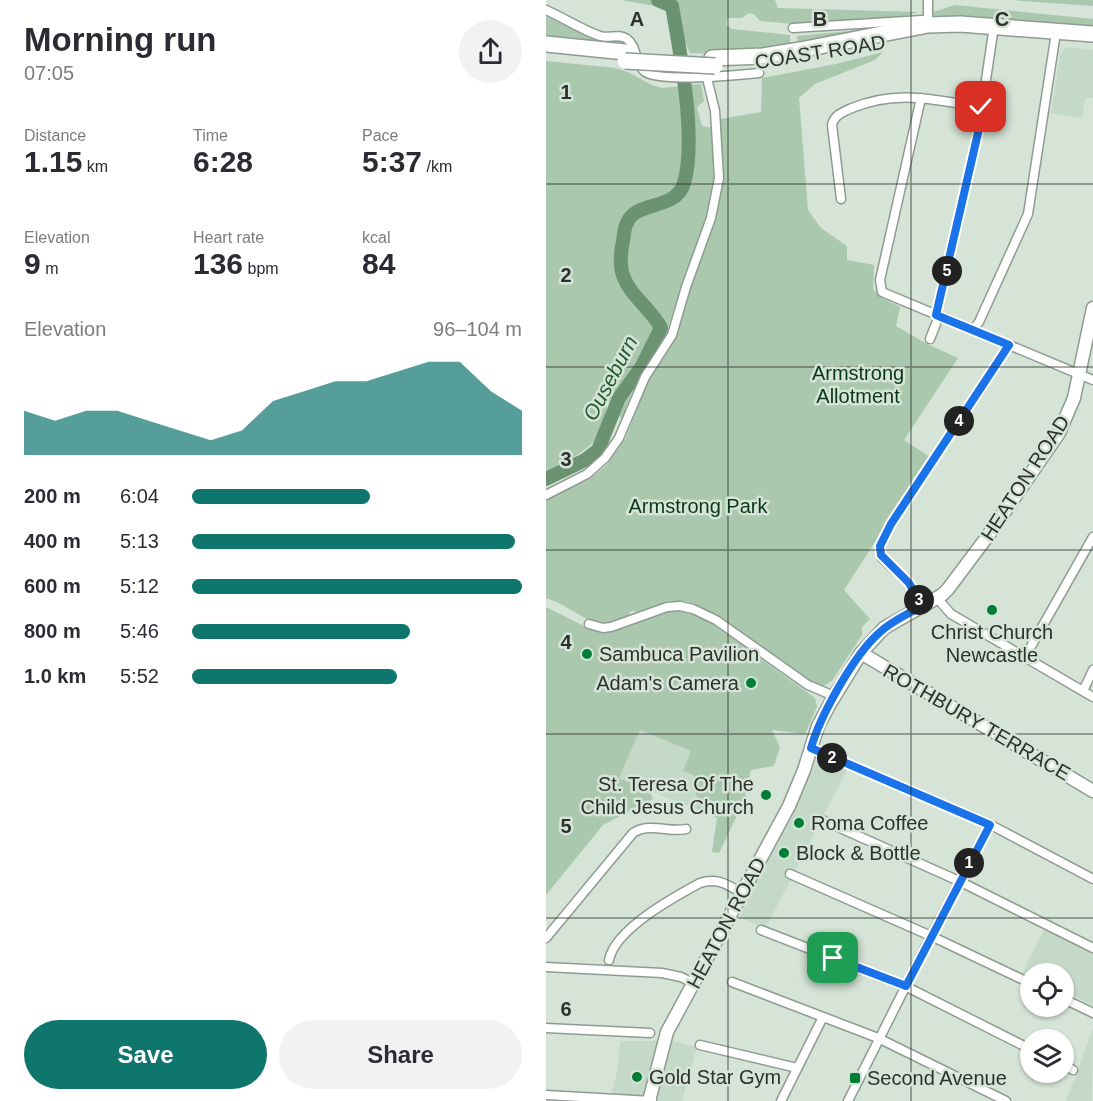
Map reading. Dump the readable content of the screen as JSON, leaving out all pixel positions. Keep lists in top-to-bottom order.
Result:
{
  "streets": {
    "highway": ["COAST ROAD"],
    "street": ["HEATON ROAD", "ROTHBURY TERRACE"]
  },
  "crossings": [
    ["HEATON ROAD", "ROTHBURY TERRACE"]
  ],
  "water": ["Ouseburn"],
  "parks": ["Armstrong Allotment", "Armstrong Park"],
  "places": {
    "other": [
      "Christ Church Newcastle",
      "Sambuca Pavilion",
      "Adam's Camera",
      "St. Teresa Of The Child Jesus Church",
      "Roma Coffee",
      "Block & Bottle",
      "Gold Star Gym"
    ],
    "transit": ["Second Avenue"]
  },
  "page": {
    "heading": ["Morning run", "07:05"],
    "stats": [
      ["Distance", "1.15 km"],
      ["Time", "6:28"],
      ["Pace", "5:37 /km"],
      ["Elevation", "9 m"],
      ["Heart rate", "136 bpm"],
      ["kcal", "84"]
    ],
    "pins": [
      "5",
      "4",
      "3",
      "2",
      "1"
    ],
    "chart": ["Elevation", "96–104 m"],
    "list": [
      {
        "name": "200 m",
        "note": "6:04"
      },
      {
        "name": "400 m",
        "note": "5:13"
      },
      {
        "name": "600 m",
        "note": "5:12"
      },
      {
        "name": "800 m",
        "note": "5:46"
      },
      {
        "name": "1.0 km",
        "note": "5:52"
      }
    ],
    "buttons": ["Save", "Share"]
  },
  "grid": {
    "columns": ["A", "B", "C"],
    "rows": [
      "1",
      "2",
      "3",
      "4",
      "5",
      "6"
    ]
  }
}
